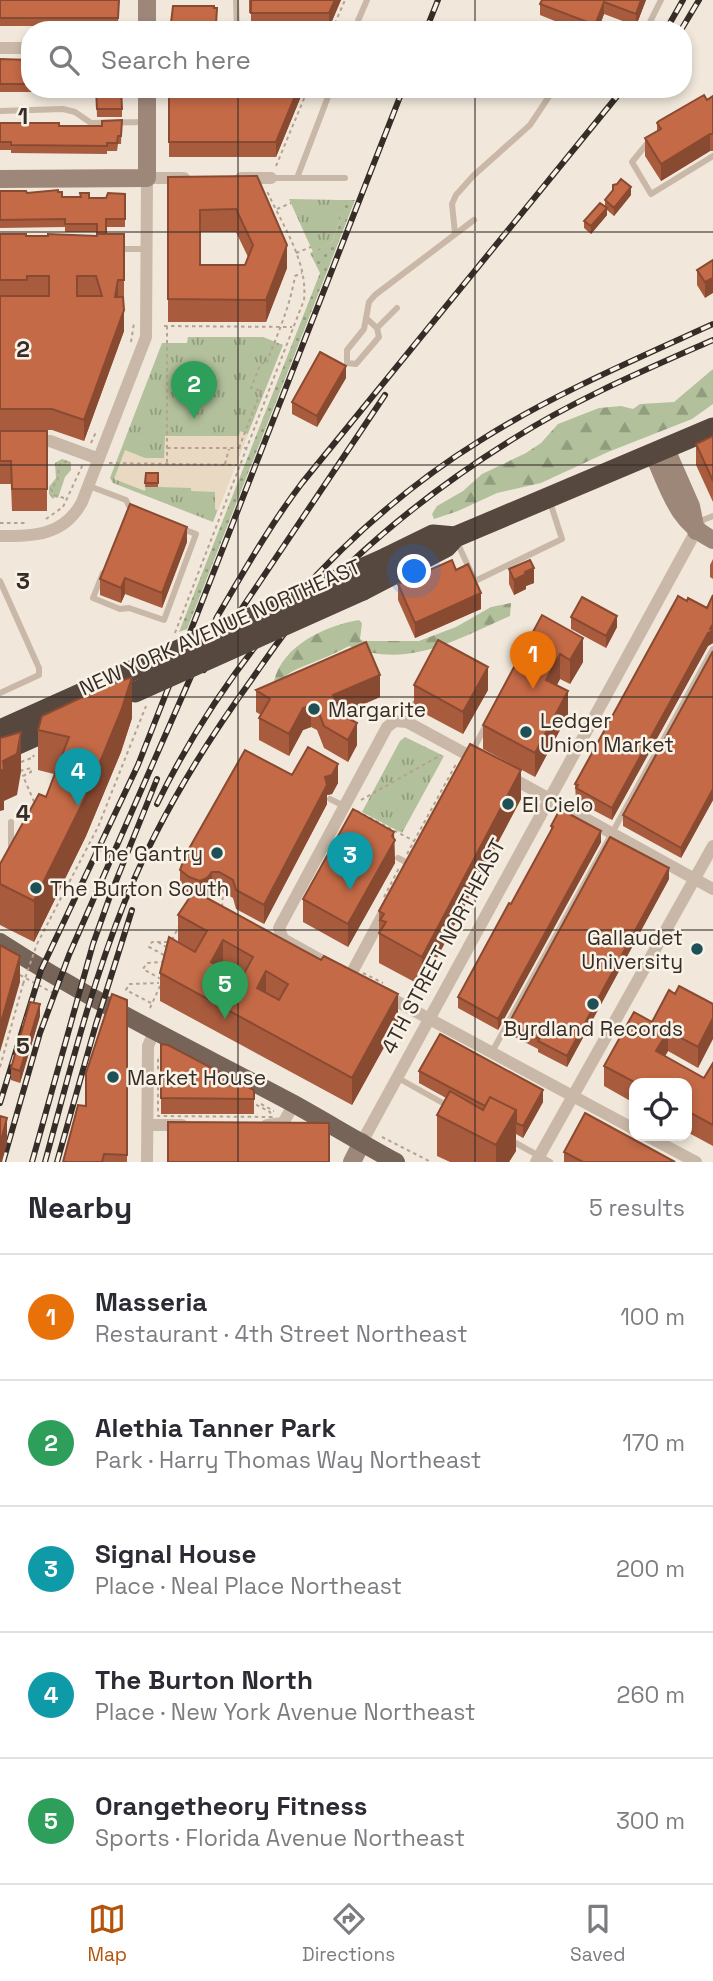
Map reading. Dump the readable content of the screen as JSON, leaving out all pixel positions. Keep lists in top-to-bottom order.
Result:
{
  "streets": {
    "highway": ["NEW YORK AVENUE NORTHEAST"],
    "street": ["4TH STREET NORTHEAST"]
  },
  "places": [
    "Margarite",
    "Ledger Union Market",
    "El Cielo",
    "The Gantry",
    "The Burton South",
    "Gallaudet University",
    "Byrdland Records",
    "Market House"
  ],
  "page": {
    "search": "Search here",
    "pins": [
      "2",
      "1",
      "4",
      "3",
      "5"
    ],
    "heading": ["Nearby", "5 results"],
    "list": [
      {
        "mark": "1",
        "name": "Masseria",
        "note": "Restaurant · 4th Street Northeast",
        "value": "100 m"
      },
      {
        "mark": "2",
        "name": "Alethia Tanner Park",
        "note": "Park · Harry Thomas Way Northeast",
        "value": "170 m"
      },
      {
        "mark": "3",
        "name": "Signal House",
        "note": "Place · Neal Place Northeast",
        "value": "200 m"
      },
      {
        "mark": "4",
        "name": "The Burton North",
        "note": "Place · New York Avenue Northeast",
        "value": "260 m"
      },
      {
        "mark": "5",
        "name": "Orangetheory Fitness",
        "note": "Sports · Florida Avenue Northeast",
        "value": "300 m"
      }
    ],
    "nav": ["Map", "Directions", "Saved"]
  },
  "grid": {
    "rows": [
      "1",
      "2",
      "3",
      "4",
      "5"
    ]
  }
}
